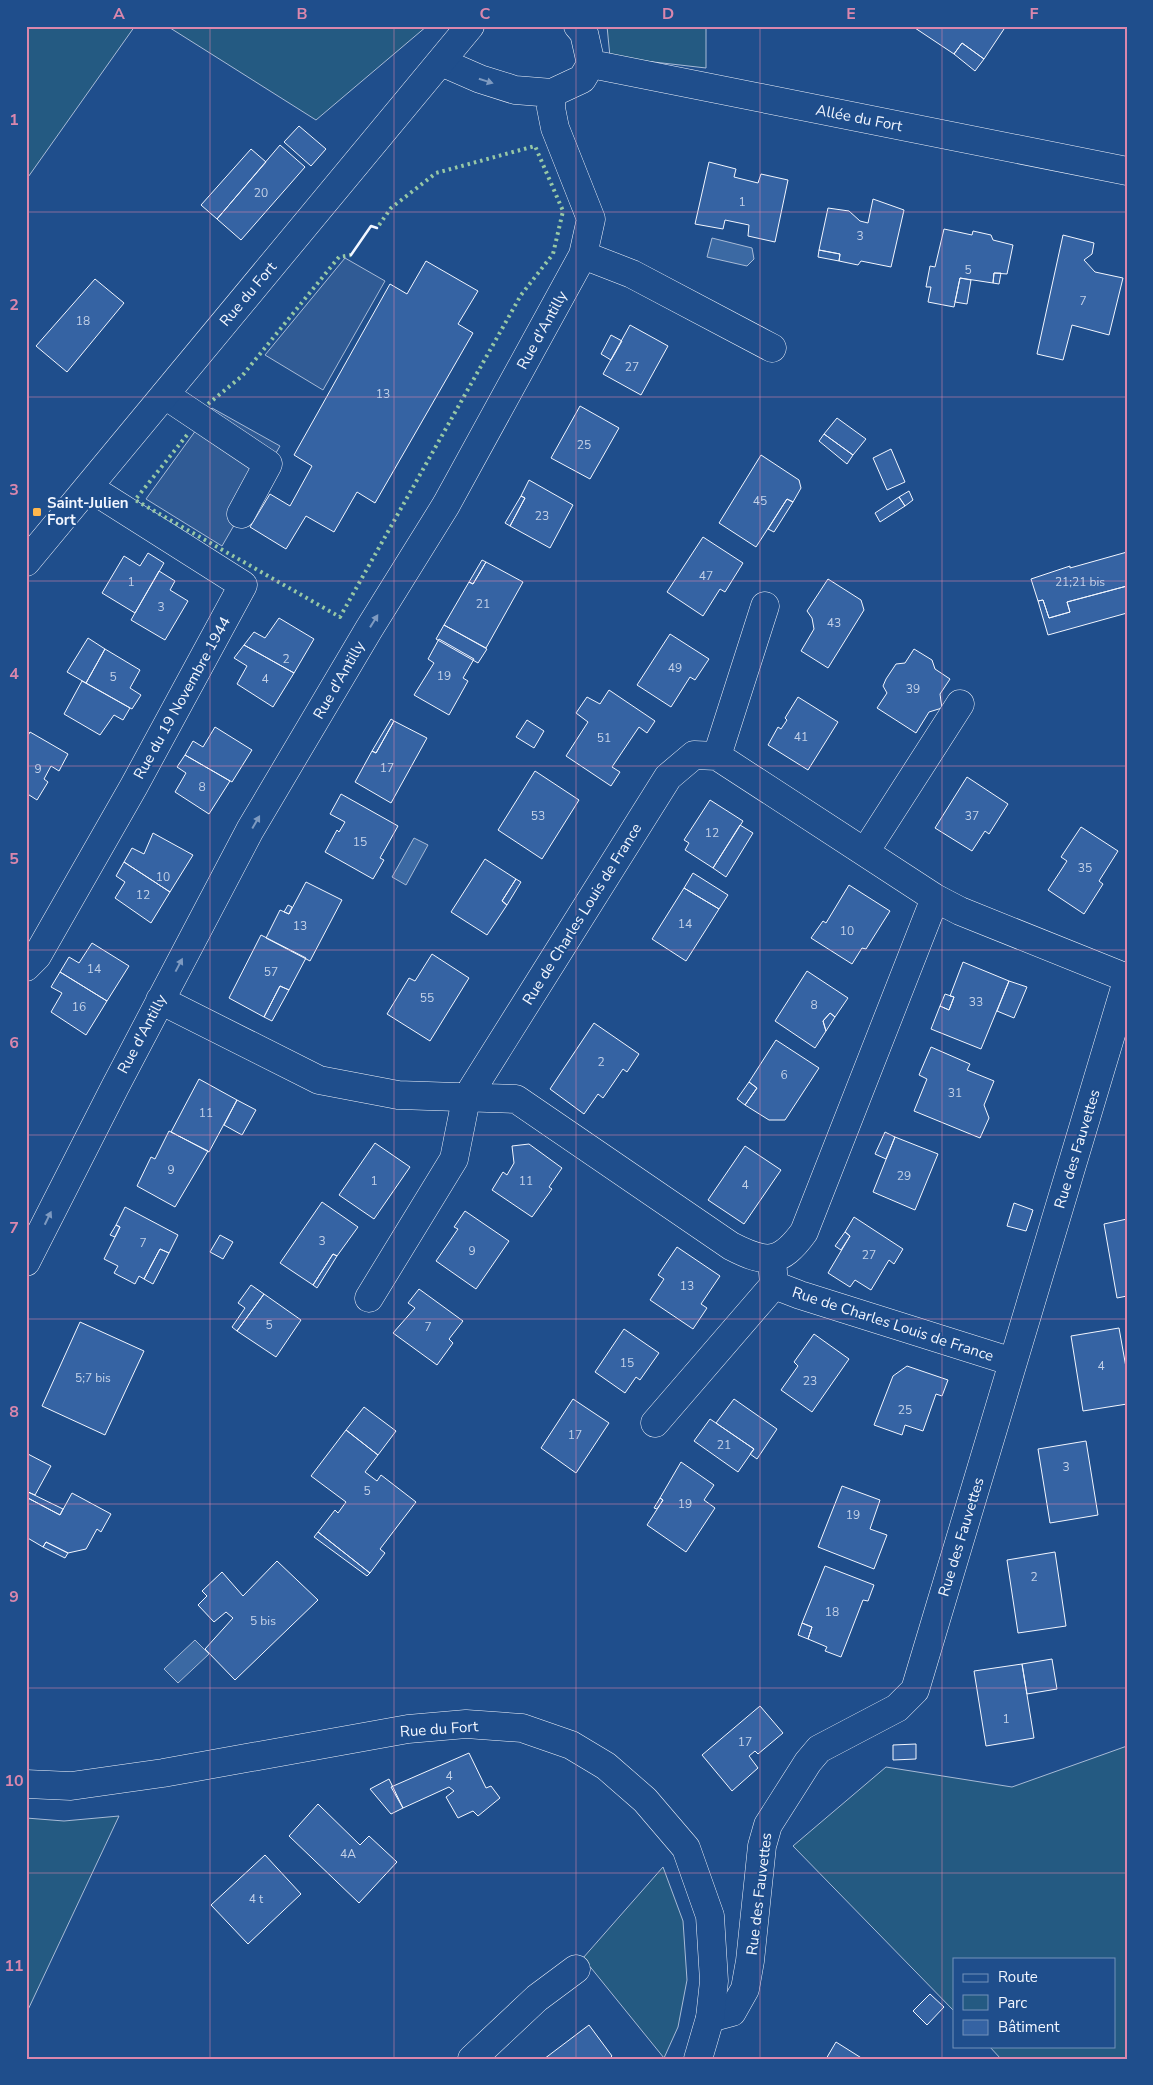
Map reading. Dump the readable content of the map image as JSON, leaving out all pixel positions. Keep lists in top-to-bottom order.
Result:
{
  "streets": {
    "street": [
      "Allée du Fort",
      "Rue du Fort",
      "Rue d'Antilly",
      "Rue du 19 Novembre 1944",
      "Rue de Charles Louis de France",
      "Rue des Fauvettes"
    ]
  },
  "crossings": [
    ["Rue du Fort", "Rue du 19 Novembre 1944"],
    ["Rue du Fort", "Rue des Fauvettes"],
    ["Rue d'Antilly", "Rue de Charles Louis de France"],
    ["Rue de Charles Louis de France", "Rue des Fauvettes"]
  ],
  "one_way": ["Rue d'Antilly"],
  "places": {
    "transit": ["Saint-Julien Fort"]
  },
  "house_numbers": [
    "20",
    "1",
    "3",
    "5",
    "7",
    "18",
    "27",
    "13",
    "25",
    "45",
    "23",
    "47",
    "1",
    "21;21 bis",
    "21",
    "3",
    "43",
    "2",
    "49",
    "19",
    "5",
    "4",
    "39",
    "41",
    "51",
    "17",
    "9",
    "8",
    "53",
    "37",
    "12",
    "15",
    "35",
    "10",
    "12",
    "14",
    "13",
    "10",
    "14",
    "57",
    "55",
    "33",
    "8",
    "16",
    "2",
    "6",
    "31",
    "11",
    "9",
    "29",
    "1",
    "11",
    "4",
    "3",
    "7",
    "9",
    "27",
    "13",
    "5",
    "7",
    "15",
    "4",
    "5;7 bis",
    "23",
    "25",
    "17",
    "21",
    "3",
    "5",
    "19",
    "19",
    "2",
    "18",
    "5 bis",
    "1",
    "17",
    "4",
    "4A",
    "4 t"
  ],
  "legend": ["Route", "Parc", "Bâtiment"],
  "grid": {
    "columns": [
      "A",
      "B",
      "C",
      "D",
      "E",
      "F"
    ],
    "rows": [
      "1",
      "2",
      "3",
      "4",
      "5",
      "6",
      "7",
      "8",
      "9",
      "10",
      "11"
    ]
  }
}
